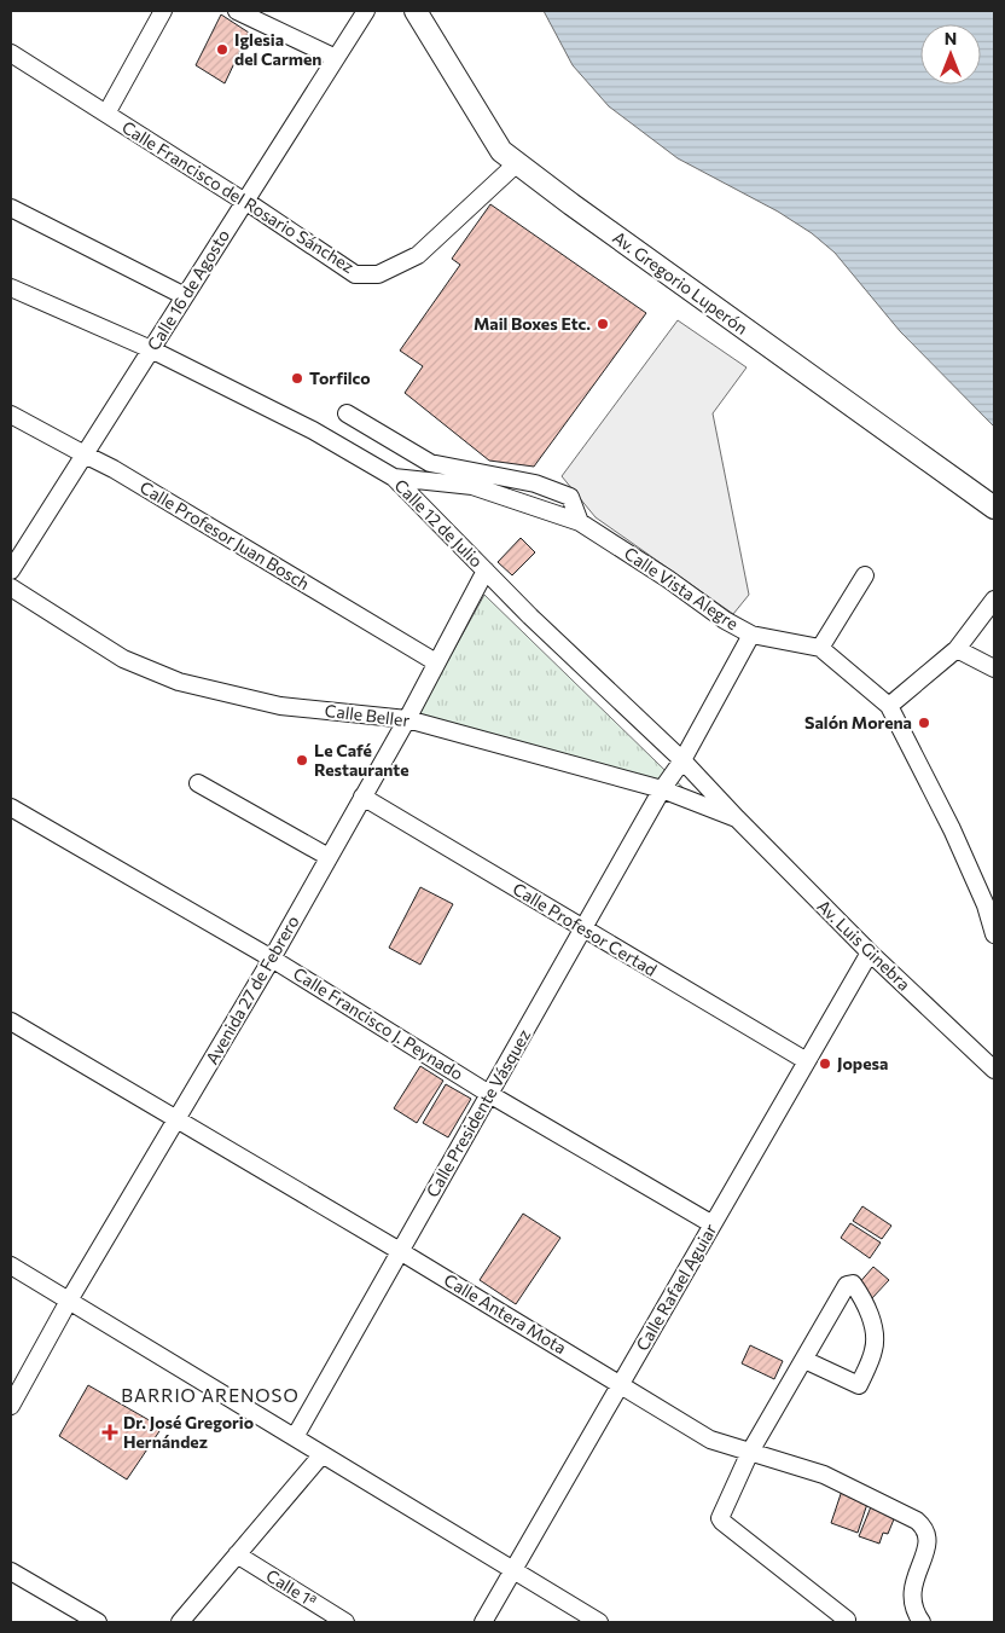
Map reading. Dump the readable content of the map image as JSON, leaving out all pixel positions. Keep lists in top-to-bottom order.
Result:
{
  "streets": {
    "main road": ["Av. Gregorio Luperón"],
    "street": [
      "Calle Francisco del Rosario Sánchez",
      "Calle 16 de Agosto",
      "Calle 12 de Julio",
      "Calle Profesor Juan Bosch",
      "Calle Vista Alegre",
      "Calle Beller",
      "Calle Profesor Certad",
      "Av. Luis Ginebra",
      "Avenida 27 de Febrero",
      "Calle Francisco J. Peynado",
      "Calle Presidente Vásquez",
      "Calle Rafael Aguiar",
      "Calle Antera Mota",
      "Calle 1ª"
    ]
  },
  "crossings": [
    ["Calle Francisco del Rosario Sánchez", "Av. Gregorio Luperón"],
    ["Calle Francisco del Rosario Sánchez", "Calle 16 de Agosto"],
    ["Calle 16 de Agosto", "Calle 12 de Julio"],
    ["Calle 16 de Agosto", "Calle Profesor Juan Bosch"],
    ["Calle 12 de Julio", "Calle Vista Alegre"],
    ["Calle 12 de Julio", "Calle Beller"],
    ["Calle 12 de Julio", "Av. Luis Ginebra"],
    ["Calle 12 de Julio", "Avenida 27 de Febrero"],
    ["Calle 12 de Julio", "Calle Presidente Vásquez"],
    ["Calle Profesor Juan Bosch", "Avenida 27 de Febrero"],
    ["Calle Beller", "Av. Luis Ginebra"],
    ["Calle Beller", "Avenida 27 de Febrero"],
    ["Calle Beller", "Calle Presidente Vásquez"],
    ["Calle Profesor Certad", "Avenida 27 de Febrero"],
    ["Calle Profesor Certad", "Calle Presidente Vásquez"],
    ["Calle Profesor Certad", "Calle Rafael Aguiar"],
    ["Av. Luis Ginebra", "Calle Rafael Aguiar"],
    ["Avenida 27 de Febrero", "Calle Francisco J. Peynado"],
    ["Avenida 27 de Febrero", "Calle Antera Mota"],
    ["Calle Francisco J. Peynado", "Calle Presidente Vásquez"],
    ["Calle Francisco J. Peynado", "Calle Rafael Aguiar"],
    ["Calle Presidente Vásquez", "Calle Antera Mota"],
    ["Calle Rafael Aguiar", "Calle Antera Mota"]
  ],
  "districts": ["BARRIO ARENOSO"],
  "places": {
    "other": [
      "Iglesia del Carmen",
      "Mail Boxes Etc.",
      "Torfilco",
      "Salón Morena",
      "Le Café Restaurante",
      "Jopesa"
    ],
    "health": ["Dr. José Gregorio Hernández"]
  },
  "north": "top"
}
